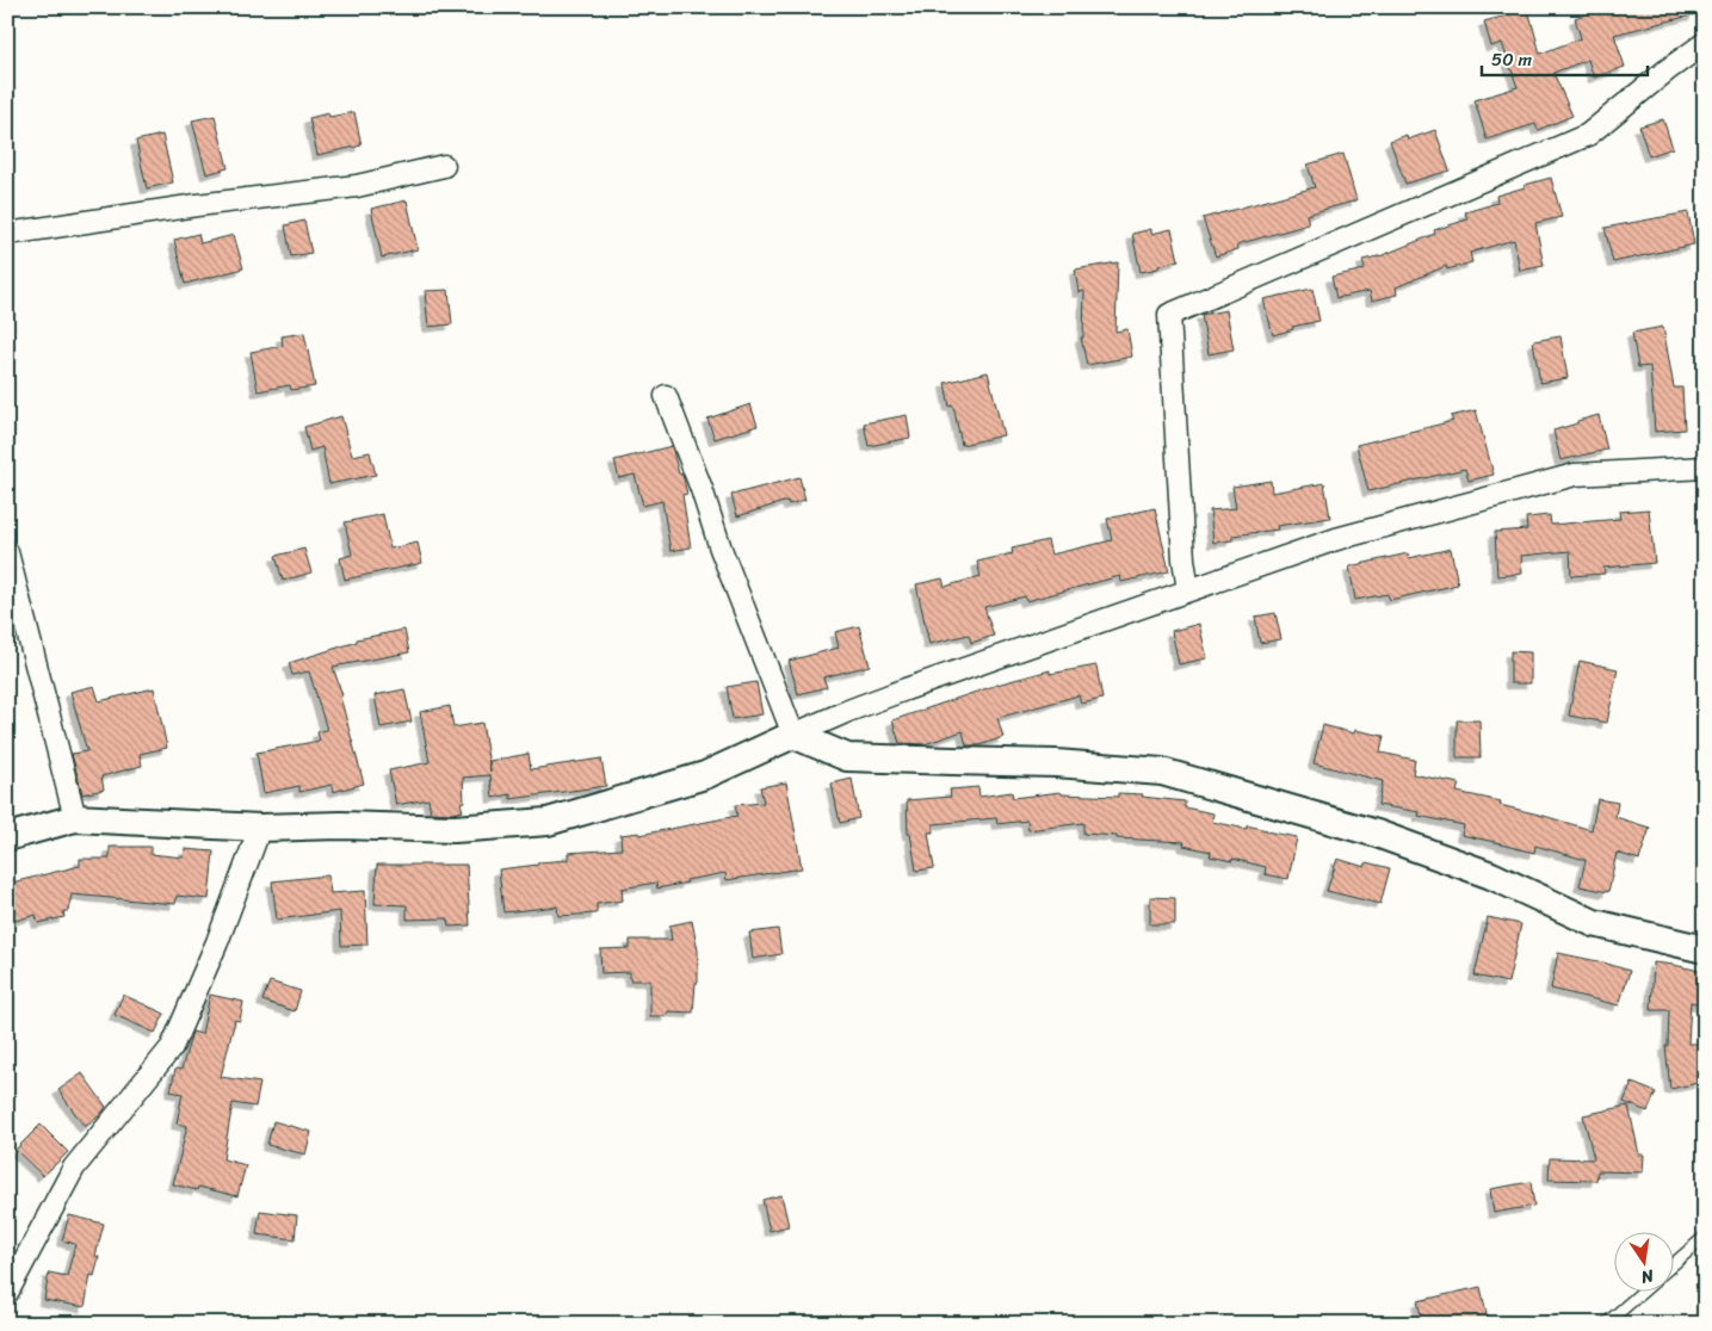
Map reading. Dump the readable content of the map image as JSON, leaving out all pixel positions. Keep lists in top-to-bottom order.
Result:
{
  "scale_bar": "50 m",
  "north": "bottom"
}
